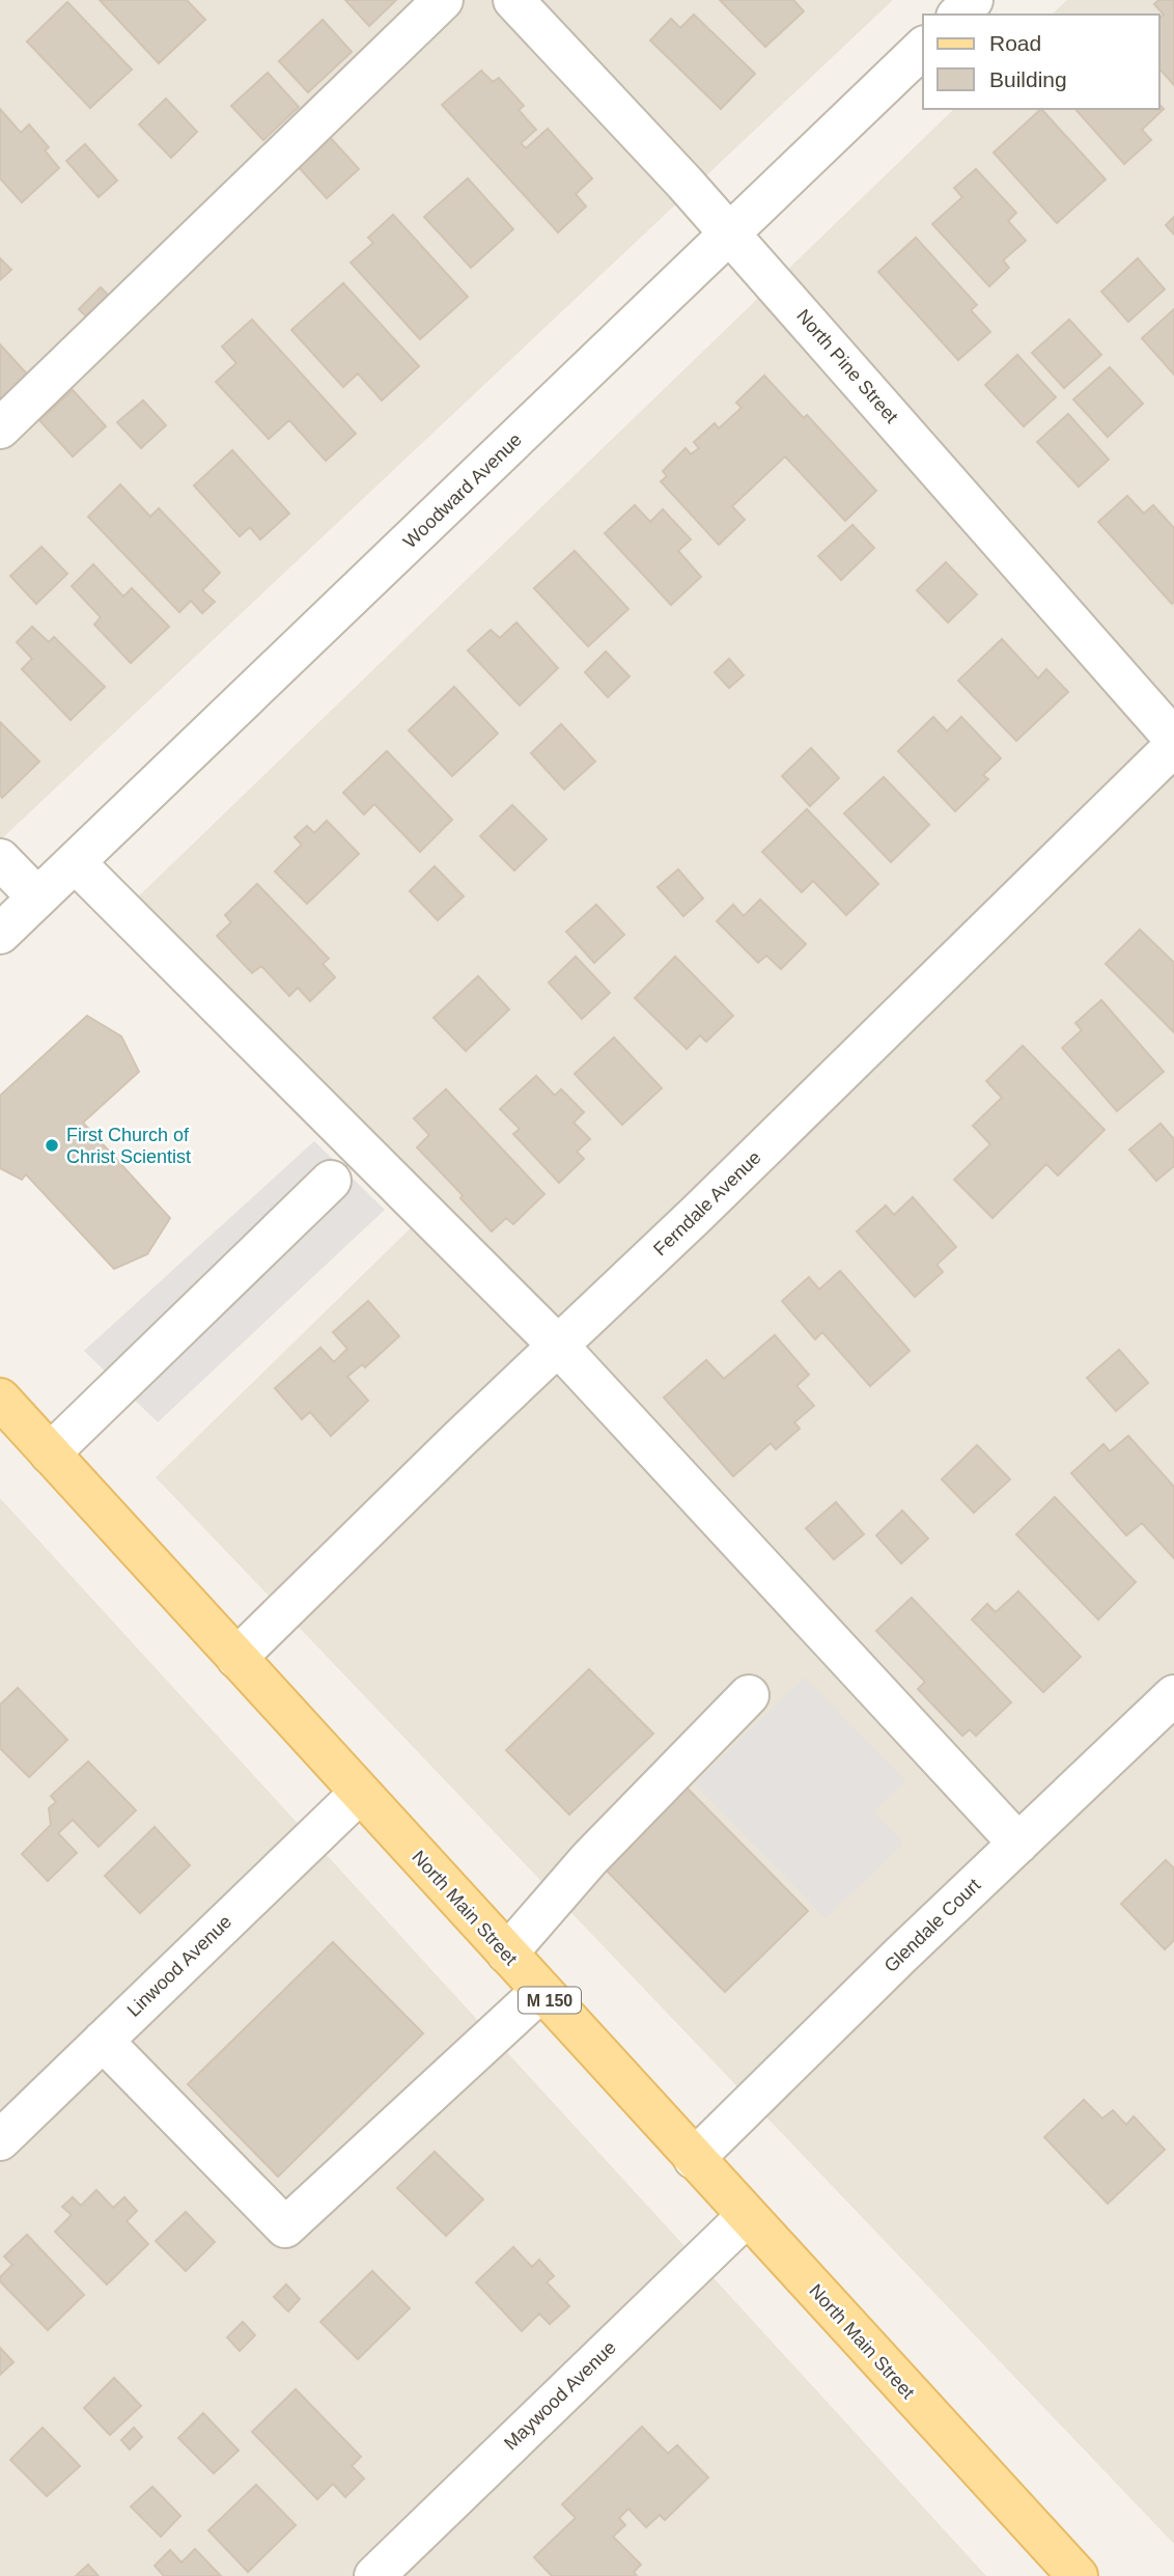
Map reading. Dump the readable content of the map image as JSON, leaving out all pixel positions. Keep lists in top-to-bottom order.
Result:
{
  "streets": {
    "main road": ["North Main Street", "M 150"],
    "street": [
      "North Pine Street",
      "Woodward Avenue",
      "Ferndale Avenue",
      "Glendale Court",
      "Linwood Avenue",
      "Maywood Avenue"
    ]
  },
  "crossings": [
    ["North Pine Street", "Woodward Avenue"],
    ["Ferndale Avenue", "North Main Street"],
    ["North Main Street", "Glendale Court"],
    ["North Main Street", "Linwood Avenue"],
    ["North Main Street", "Maywood Avenue"]
  ],
  "places": ["First Church of Christ Scientist"],
  "legend": ["Road", "Building"]
}
